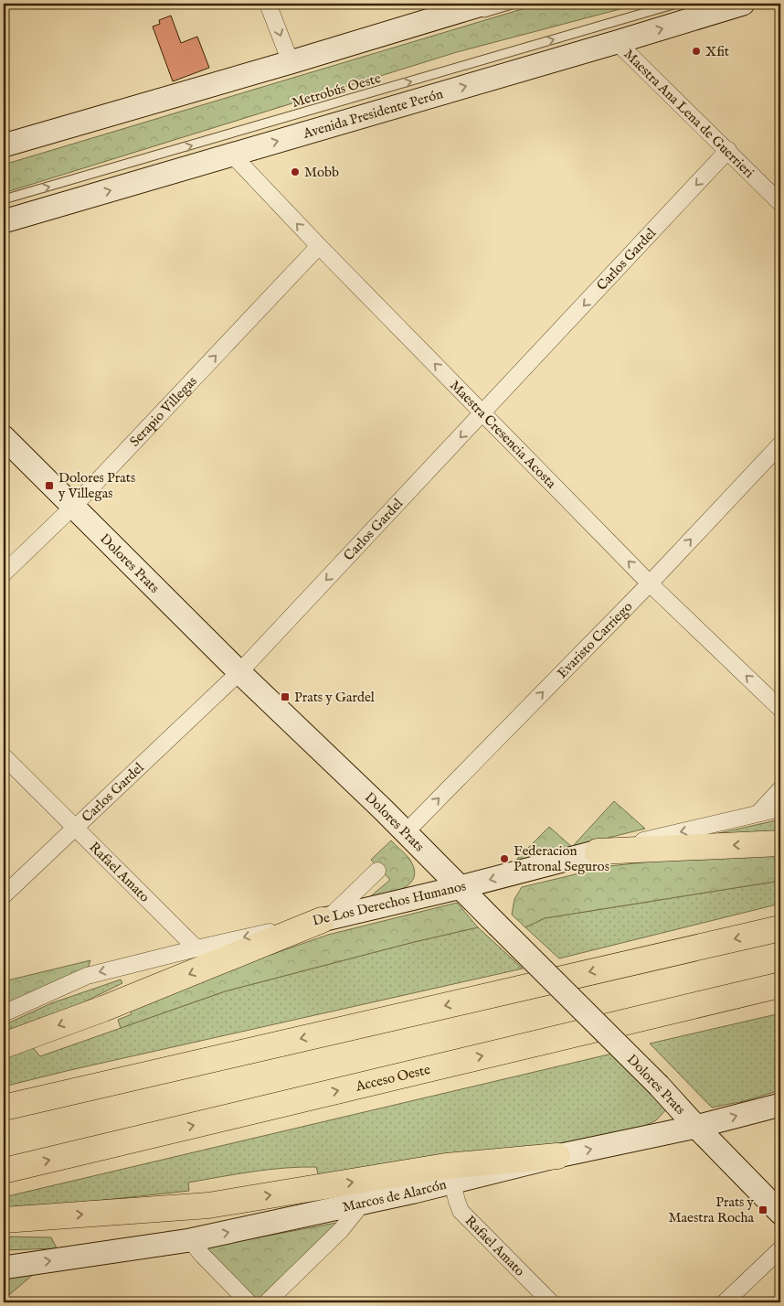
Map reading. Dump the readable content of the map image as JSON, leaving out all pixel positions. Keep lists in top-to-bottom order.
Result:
{
  "streets": {
    "highway": ["Acceso Oeste"],
    "street": [
      "Maestra Ana Lena de Guerrieri",
      "Avenida Presidente Perón",
      "Carlos Gardel",
      "Serapio Villegas",
      "Maestra Cresencia Acosta",
      "Dolores Prats",
      "Evaristo Carriego",
      "Rafael Amato",
      "De Los Derechos Humanos",
      "Marcos de Alarcón"
    ],
    "lane": ["Metrobús Oeste"]
  },
  "crossings": [
    ["Maestra Ana Lena de Guerrieri", "Avenida Presidente Perón"],
    ["Maestra Ana Lena de Guerrieri", "Carlos Gardel"],
    ["Avenida Presidente Perón", "Maestra Cresencia Acosta"],
    ["Carlos Gardel", "Maestra Cresencia Acosta"],
    ["Carlos Gardel", "Dolores Prats"],
    ["Carlos Gardel", "Rafael Amato"],
    ["Serapio Villegas", "Maestra Cresencia Acosta"],
    ["Serapio Villegas", "Dolores Prats"],
    ["Maestra Cresencia Acosta", "Evaristo Carriego"],
    ["Dolores Prats", "Evaristo Carriego"],
    ["Dolores Prats", "De Los Derechos Humanos"],
    ["Dolores Prats", "Marcos de Alarcón"],
    ["Rafael Amato", "De Los Derechos Humanos"],
    ["Rafael Amato", "Marcos de Alarcón"]
  ],
  "one_way": [
    "Carlos Gardel",
    "Serapio Villegas",
    "Maestra Cresencia Acosta",
    "Evaristo Carriego",
    "De Los Derechos Humanos",
    "Marcos de Alarcón"
  ],
  "places": {
    "other": ["Xfit", "Mobb", "Federacion Patronal Seguros"],
    "transit": ["Dolores Prats y Villegas", "Prats y Gardel", "Prats y Maestra Rocha"]
  }
}
